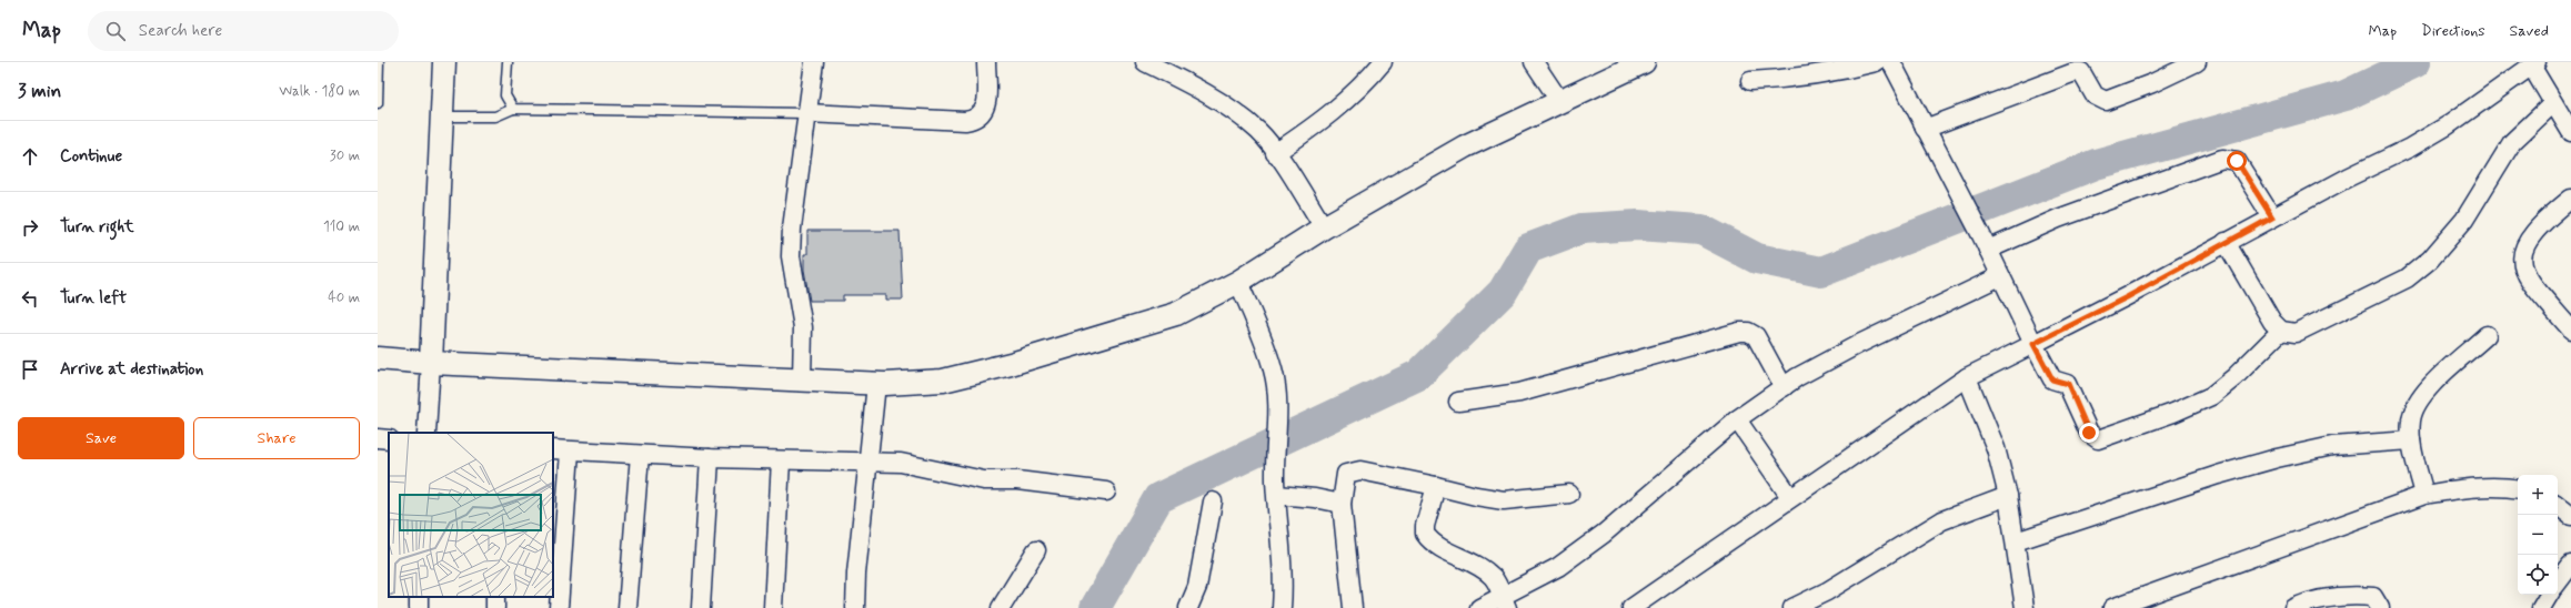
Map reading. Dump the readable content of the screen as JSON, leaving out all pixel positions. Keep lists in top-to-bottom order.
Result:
{
  "page": {
    "header": "Map",
    "search": "Search here",
    "nav": ["Map", "Directions", "Saved"],
    "heading": ["3 min", "Walk · 180 m"],
    "list": [
      ["Continue", "30 m"],
      ["Turn right", "110 m"],
      ["Turn left", "40 m"],
      "Arrive at destination"
    ],
    "buttons": ["Save", "Share"],
    "map_buttons": ["+", "−"]
  }
}
